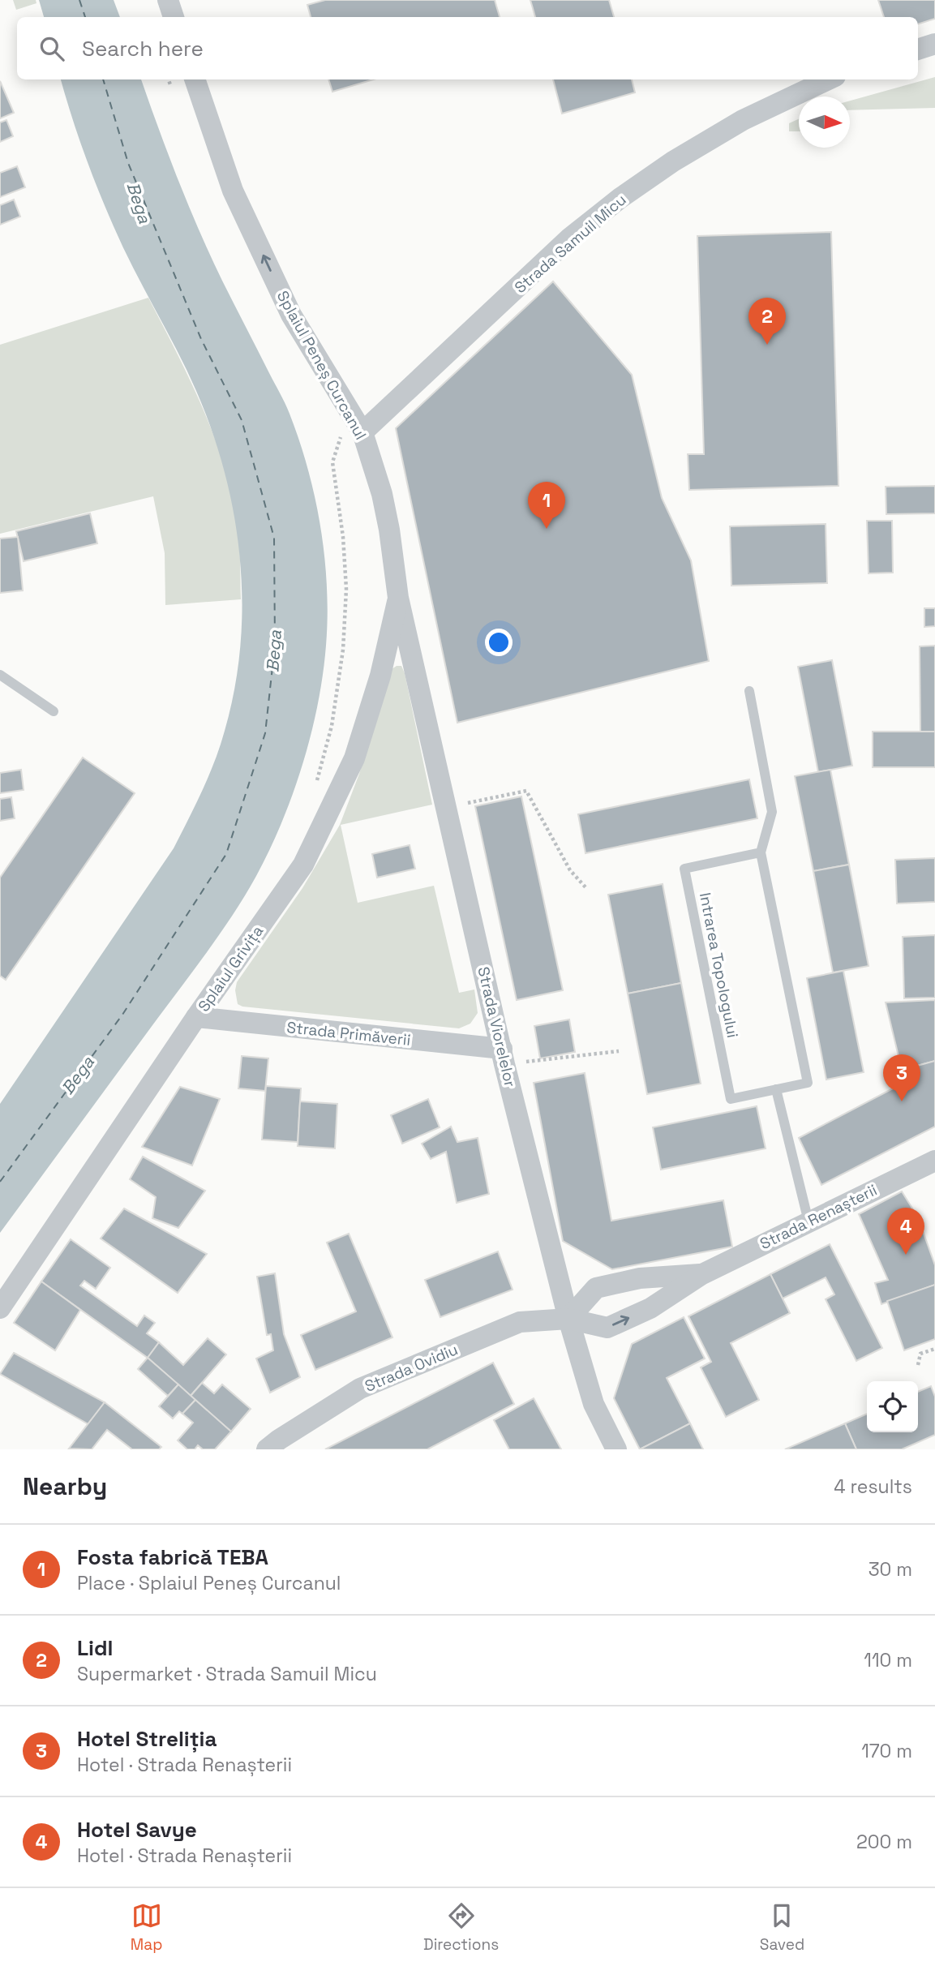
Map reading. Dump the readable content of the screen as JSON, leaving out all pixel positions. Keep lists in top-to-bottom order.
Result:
{
  "streets": {
    "street": [
      "Strada Samuil Micu",
      "Splaiul Peneș Curcanul",
      "Splaiul Grivița",
      "Strada Viorelelor",
      "Strada Primăverii",
      "Strada Renașterii",
      "Strada Ovidiu"
    ],
    "lane": ["Intrarea Topologului"]
  },
  "crossings": [
    ["Strada Samuil Micu", "Splaiul Peneș Curcanul"],
    ["Splaiul Peneș Curcanul", "Splaiul Grivița"],
    ["Splaiul Peneș Curcanul", "Strada Viorelelor"],
    ["Splaiul Grivița", "Strada Viorelelor"],
    ["Splaiul Grivița", "Strada Primăverii"],
    ["Strada Viorelelor", "Strada Primăverii"],
    ["Strada Viorelelor", "Strada Renașterii"],
    ["Strada Viorelelor", "Strada Ovidiu"],
    ["Strada Renașterii", "Strada Ovidiu"]
  ],
  "one_way": ["Splaiul Peneș Curcanul"],
  "water": ["Bega"],
  "north": "right",
  "page": {
    "search": "Search here",
    "pins": [
      "2",
      "1",
      "3",
      "4"
    ],
    "heading": ["Nearby", "4 results"],
    "list": [
      {
        "mark": "1",
        "name": "Fosta fabrică TEBA",
        "note": "Place · Splaiul Peneș Curcanul",
        "value": "30 m"
      },
      {
        "mark": "2",
        "name": "Lidl",
        "note": "Supermarket · Strada Samuil Micu",
        "value": "110 m"
      },
      {
        "mark": "3",
        "name": "Hotel Streliția",
        "note": "Hotel · Strada Renașterii",
        "value": "170 m"
      },
      {
        "mark": "4",
        "name": "Hotel Savye",
        "note": "Hotel · Strada Renașterii",
        "value": "200 m"
      }
    ],
    "nav": ["Map", "Directions", "Saved"]
  }
}
